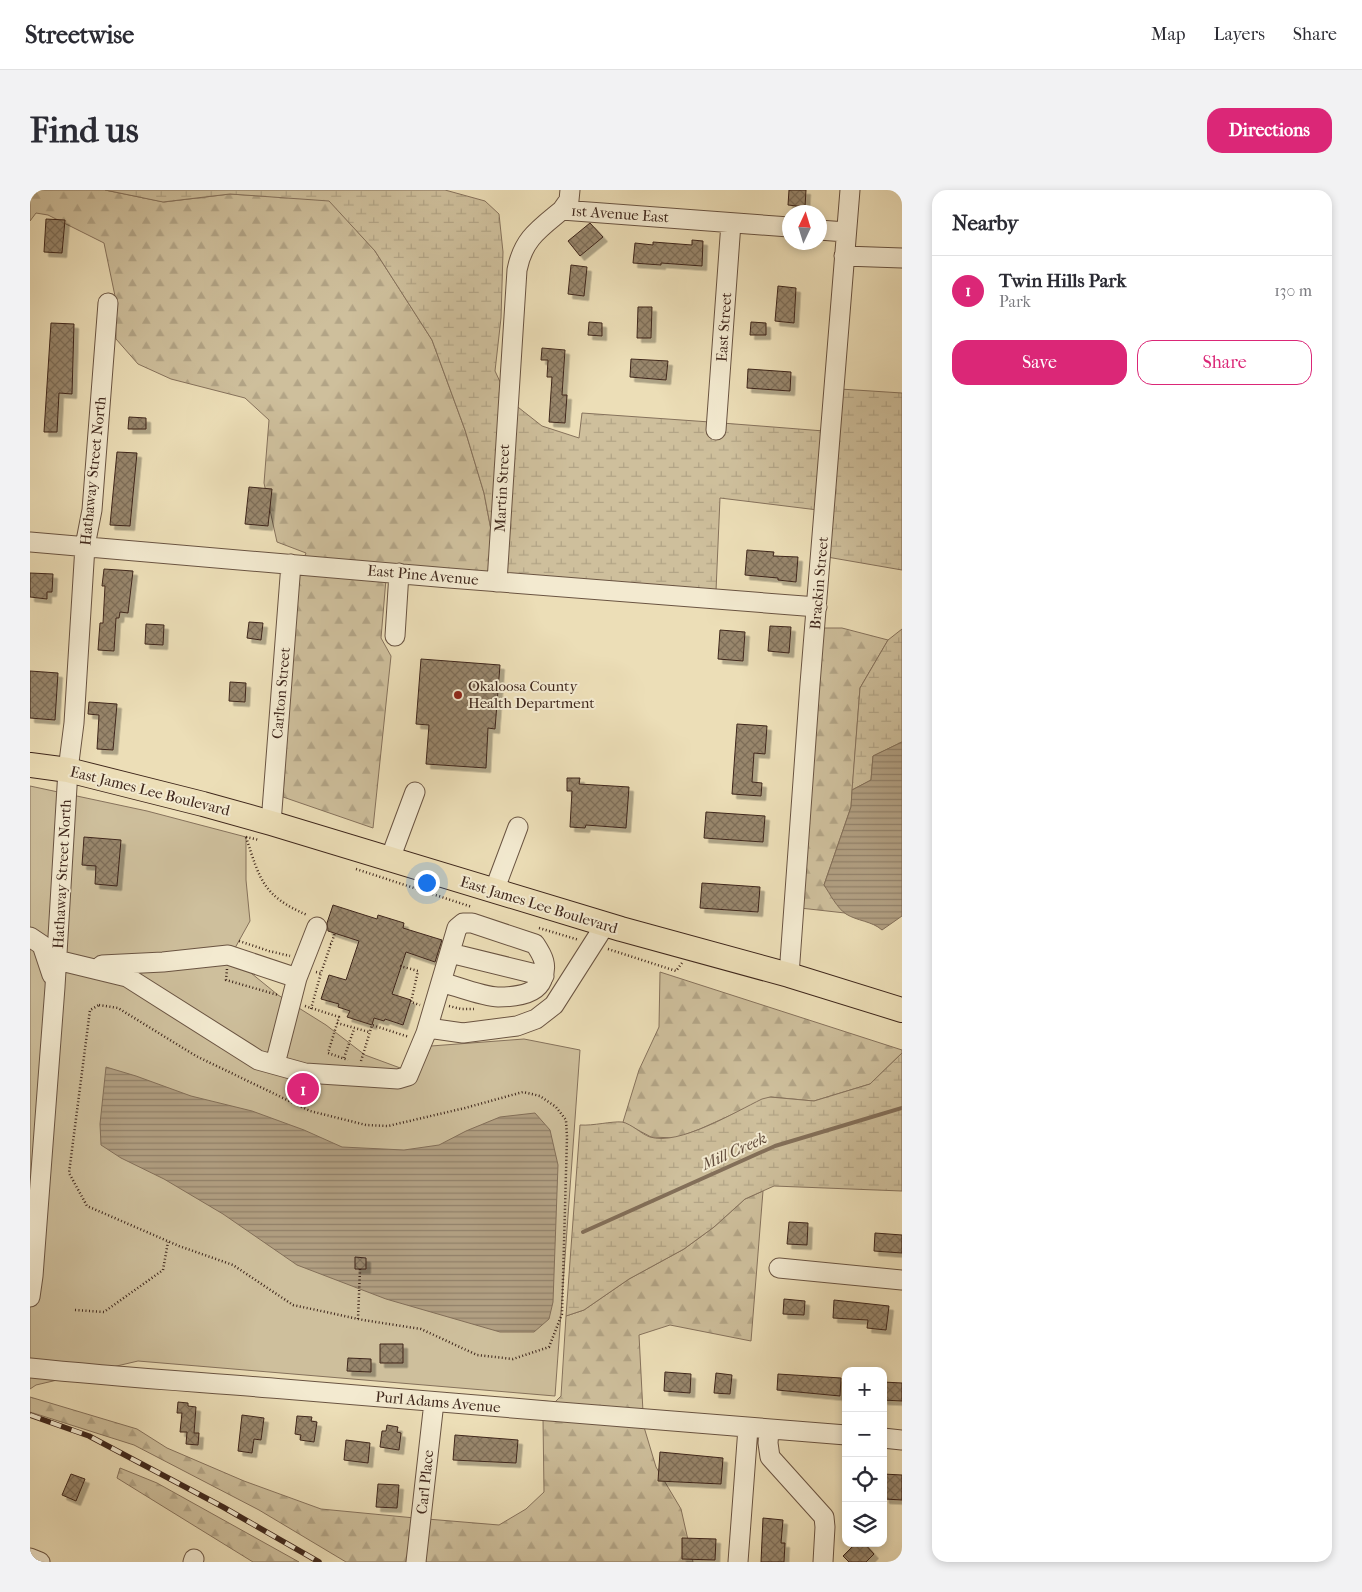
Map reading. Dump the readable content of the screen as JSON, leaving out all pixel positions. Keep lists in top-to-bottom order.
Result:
{
  "streets": {
    "main road": ["East James Lee Boulevard"],
    "street": [
      "1st Avenue East",
      "East Street",
      "Hathaway Street North",
      "Martin Street",
      "East Pine Avenue",
      "Brackin Street",
      "Carlton Street",
      "Purl Adams Avenue",
      "Carl Place"
    ]
  },
  "crossings": [
    ["1st Avenue East", "East Street"],
    ["1st Avenue East", "Martin Street"],
    ["Hathaway Street North", "East Pine Avenue"],
    ["Hathaway Street North", "East James Lee Boulevard"],
    ["Martin Street", "East Pine Avenue"],
    ["East Pine Avenue", "Brackin Street"],
    ["East Pine Avenue", "Carlton Street"],
    ["Brackin Street", "East James Lee Boulevard"],
    ["Carlton Street", "East James Lee Boulevard"],
    ["Purl Adams Avenue", "Carl Place"]
  ],
  "water": ["Mill Creek"],
  "places": ["Okaloosa County Health Department"],
  "north": "top",
  "page": {
    "header": "Streetwise",
    "nav": ["Map", "Layers", "Share"],
    "buttons": [
      "Directions",
      ["Save", "Share"]
    ],
    "title": "Find us",
    "heading": "Nearby",
    "list": [
      {
        "mark": "1",
        "name": "Twin Hills Park",
        "note": "Park",
        "value": "130 m"
      }
    ],
    "pins": "1",
    "map_buttons": ["+", "−"]
  }
}
